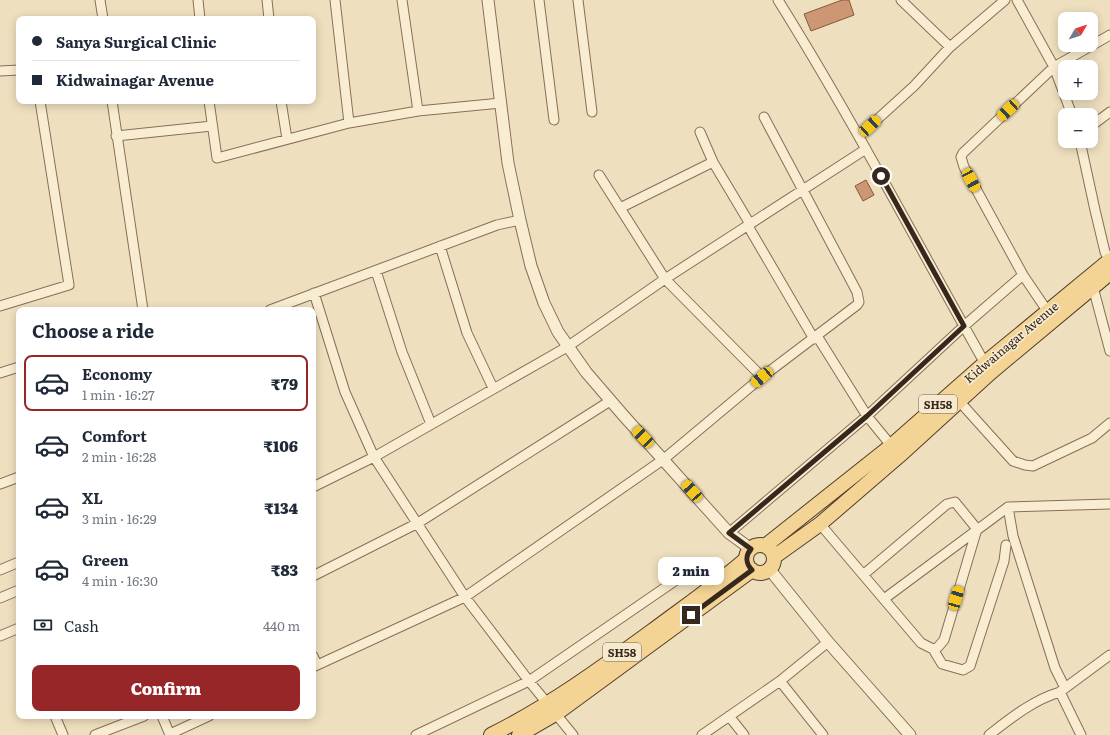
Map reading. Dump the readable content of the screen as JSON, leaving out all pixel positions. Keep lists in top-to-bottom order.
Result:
{
  "streets": {
    "main road": ["Kidwainagar Avenue", "SH58"]
  },
  "crossings": [
    ["Kidwainagar Avenue", "SH58"]
  ],
  "north": "top right",
  "page": {
    "map_buttons": ["+", "−"],
    "banner": ["Sanya Surgical Clinic", "Kidwainagar Avenue"],
    "heading": "Choose a ride",
    "list": [
      {
        "name": "Economy",
        "note": "1 min · 16:27",
        "value": "₹79"
      },
      {
        "name": "Comfort",
        "note": "2 min · 16:28",
        "value": "₹106"
      },
      {
        "name": "XL",
        "note": "3 min · 16:29",
        "value": "₹134"
      },
      {
        "name": "Green",
        "note": "4 min · 16:30",
        "value": "₹83"
      }
    ],
    "bubble": "2 min",
    "pay": ["Cash", "440 m"],
    "buttons": "Confirm"
  }
}
